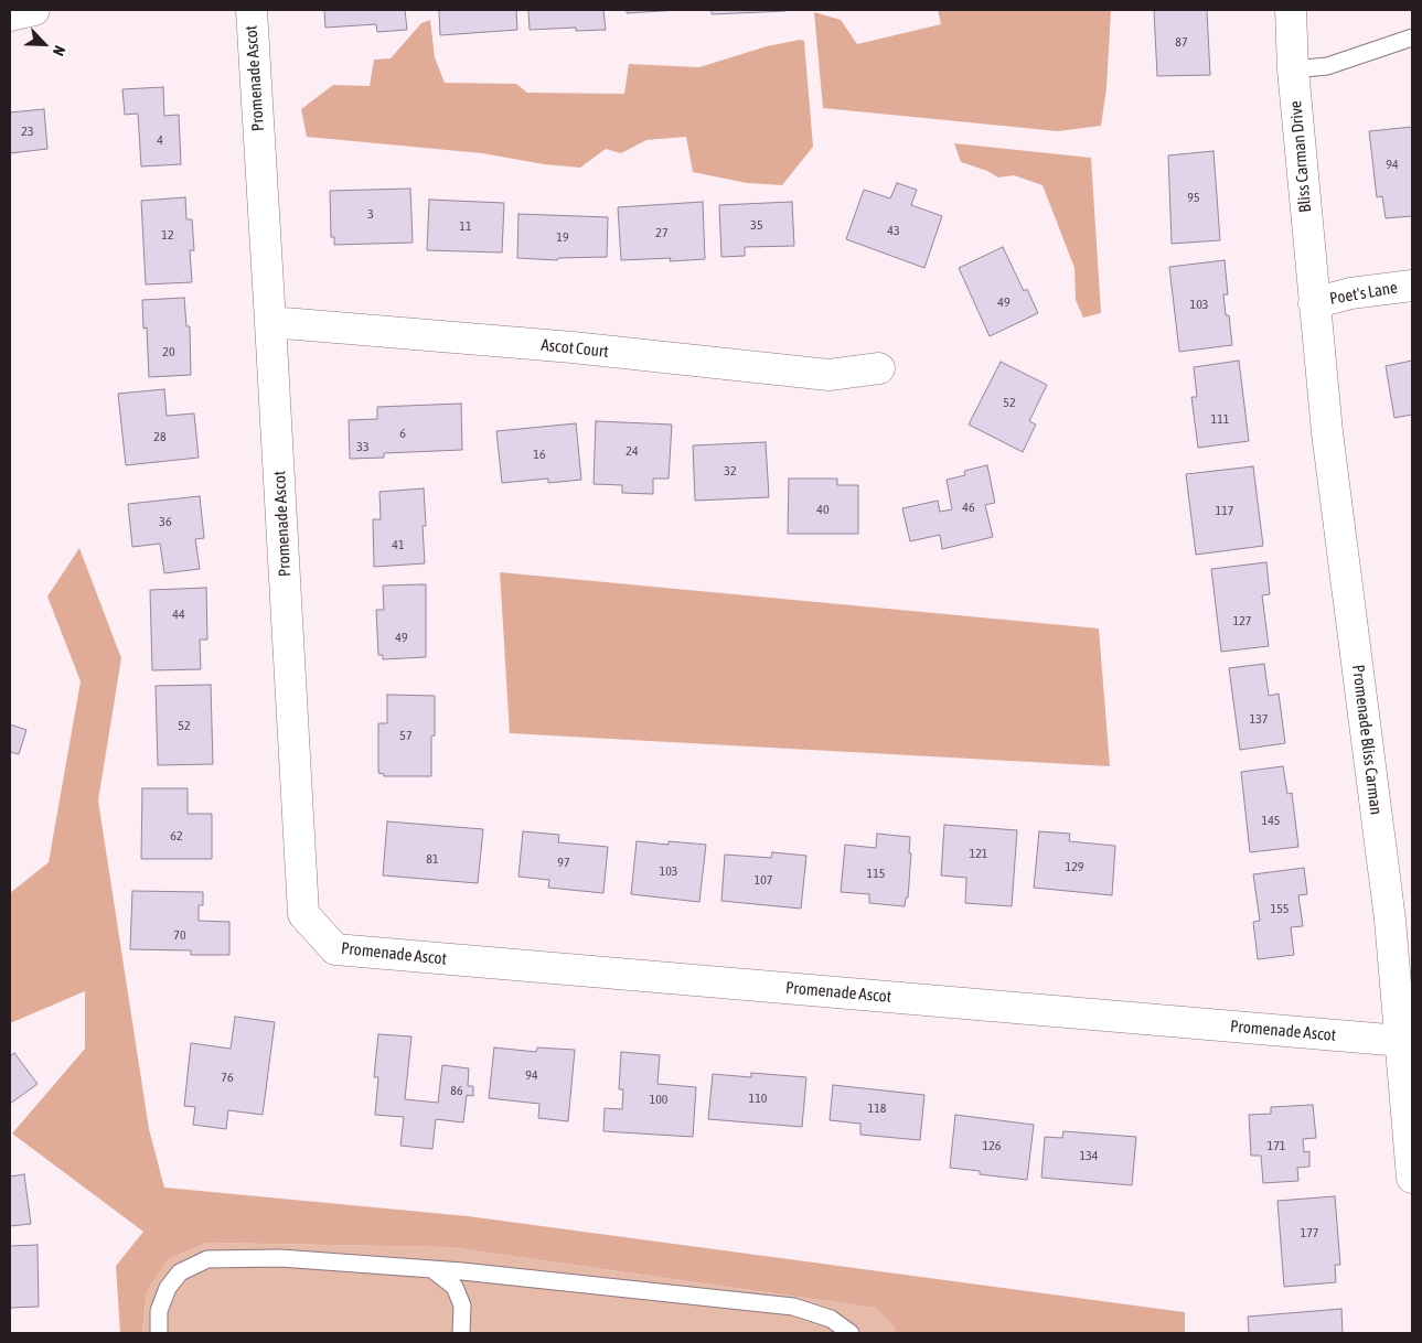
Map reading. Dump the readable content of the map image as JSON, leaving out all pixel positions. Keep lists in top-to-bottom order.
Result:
{
  "streets": {
    "street": [
      "Promenade Ascot",
      "Bliss Carman Drive",
      "Poet's Lane",
      "Ascot Court",
      "Promenade Bliss Carman"
    ]
  },
  "crossings": [
    ["Promenade Ascot", "Ascot Court"],
    ["Promenade Ascot", "Promenade Bliss Carman"],
    ["Bliss Carman Drive", "Poet's Lane"],
    ["Bliss Carman Drive", "Promenade Bliss Carman"],
    ["Poet's Lane", "Promenade Bliss Carman"]
  ],
  "house_numbers": [
    "87",
    "23",
    "4",
    "94",
    "95",
    "3",
    "35",
    "11",
    "43",
    "27",
    "12",
    "19",
    "49",
    "103",
    "20",
    "52",
    "111",
    "6",
    "28",
    "33",
    "24",
    "16",
    "32",
    "46",
    "40",
    "117",
    "36",
    "41",
    "44",
    "127",
    "49",
    "137",
    "52",
    "57",
    "145",
    "62",
    "121",
    "81",
    "97",
    "129",
    "103",
    "115",
    "107",
    "155",
    "70",
    "94",
    "76",
    "86",
    "110",
    "100",
    "118",
    "126",
    "171",
    "134",
    "177"
  ],
  "north": "bottom right"
}
